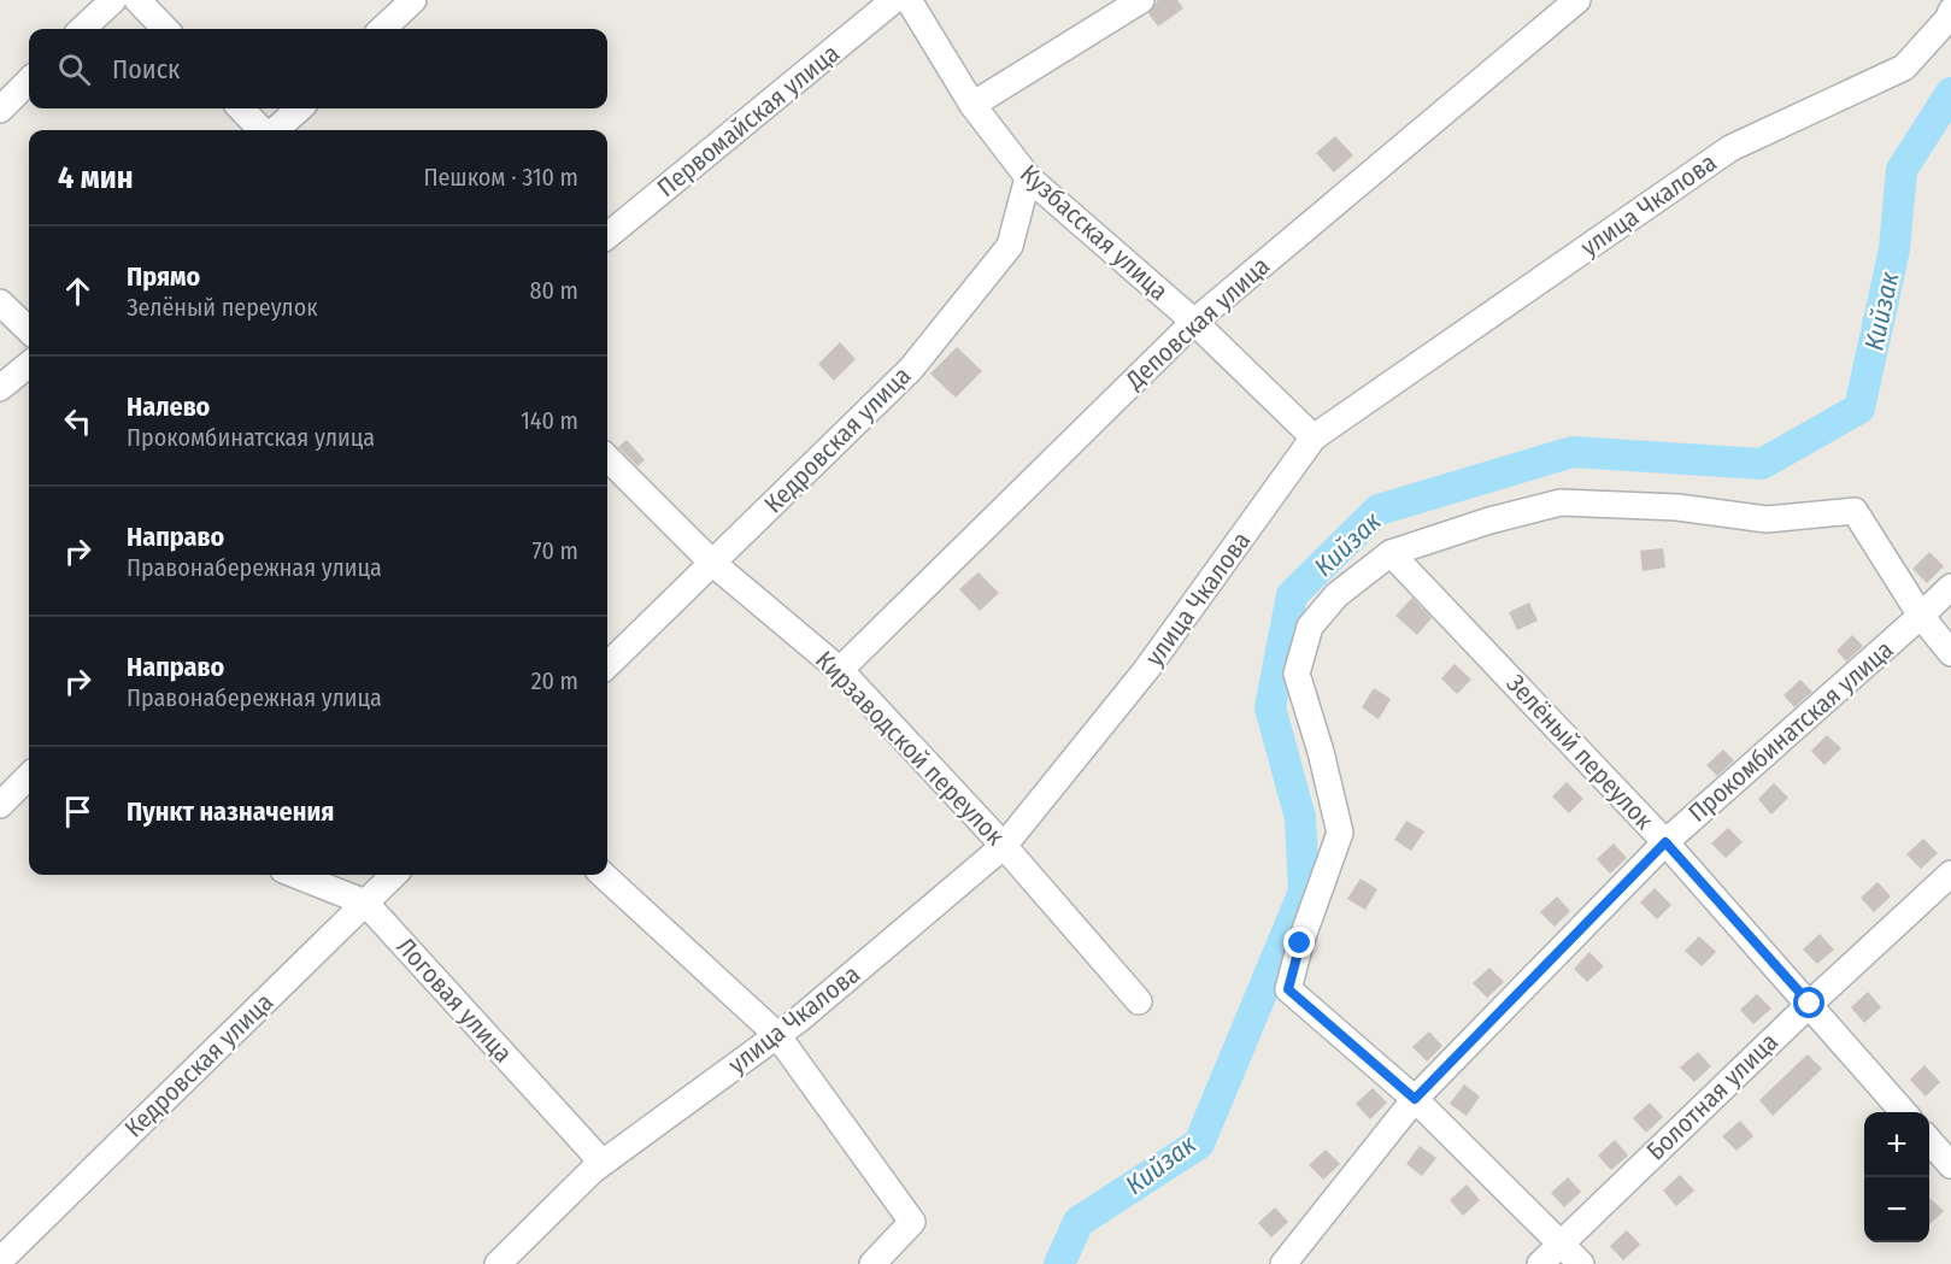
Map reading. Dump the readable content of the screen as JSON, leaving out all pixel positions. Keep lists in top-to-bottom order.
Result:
{
  "streets": {
    "street": [
      "Первомайская улица",
      "улица Чкалова",
      "Кузбасская улица",
      "Деповская улица",
      "Кедровская улица",
      "Прокомбинатская улица",
      "Кирзаводской переулок",
      "Зелёный переулок",
      "Логовая улица",
      "Болотная улица"
    ]
  },
  "crossings": [
    ["улица Чкалова", "Кузбасская улица"],
    ["улица Чкалова", "Кирзаводской переулок"],
    ["улица Чкалова", "Логовая улица"],
    ["Кузбасская улица", "Деповская улица"],
    ["Кузбасская улица", "Кедровская улица"],
    ["Деповская улица", "Кирзаводской переулок"],
    ["Кедровская улица", "Кирзаводской переулок"],
    ["Кедровская улица", "Логовая улица"],
    ["Прокомбинатская улица", "Зелёный переулок"],
    ["Зелёный переулок", "Болотная улица"]
  ],
  "water": ["Кийзак"],
  "page": {
    "search": "Поиск",
    "heading": ["4 мин", "Пешком · 310 m"],
    "list": [
      ["Прямо", "Зелёный переулок", "80 m"],
      ["Налево", "Прокомбинатская улица", "140 m"],
      ["Направо", "Правонабережная улица", "70 m"],
      ["Направо", "Правонабережная улица", "20 m"],
      "Пункт назначения"
    ],
    "map_buttons": ["+", "−"]
  }
}
